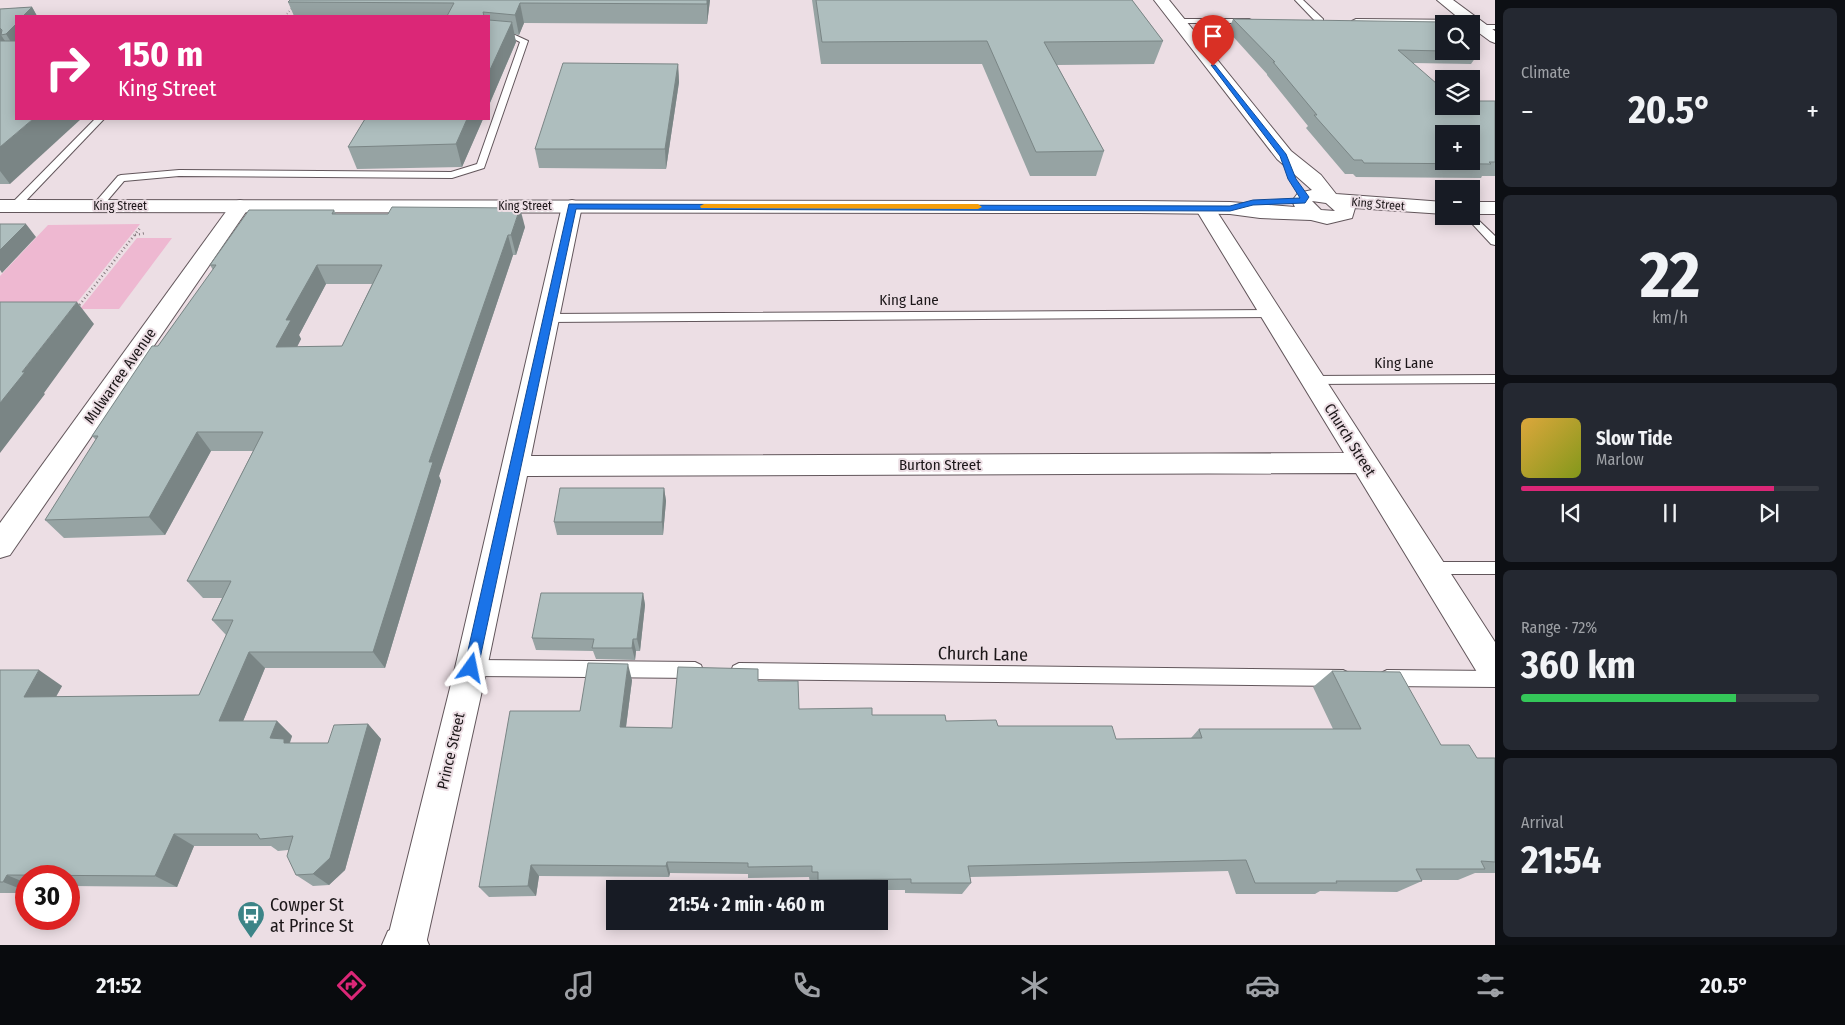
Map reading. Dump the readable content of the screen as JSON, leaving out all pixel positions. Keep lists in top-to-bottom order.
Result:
{
  "streets": {
    "street": [
      "King Street",
      "Mulwarree Avenue",
      "Church Street",
      "Burton Street",
      "Prince Street"
    ],
    "lane": ["King Lane", "Church Lane"]
  },
  "crossings": [
    ["King Street", "Mulwarree Avenue"],
    ["King Street", "Church Street"],
    ["King Street", "Prince Street"],
    ["King Lane", "Church Street"],
    ["King Lane", "Prince Street"],
    ["Church Street", "Burton Street"],
    ["Burton Street", "Prince Street"],
    ["Church Lane", "Prince Street"]
  ],
  "places": {
    "bus stop": ["Cowper St at Prince St"]
  },
  "page": {
    "tile": [
      "Climate",
      ["22", "km/h"],
      ["Range · 72%", "360 km"],
      ["Arrival", "21:54"]
    ],
    "map_buttons": ["+", "−"],
    "turn": ["150 m", "King Street"],
    "heat": ["−", "20.5°", "+"],
    "song": ["Slow Tide", "Marlow"],
    "limit": "30",
    "trip": "21:54 · 2 min · 460 m",
    "tabs": ["21:52", "20.5°"]
  }
}
